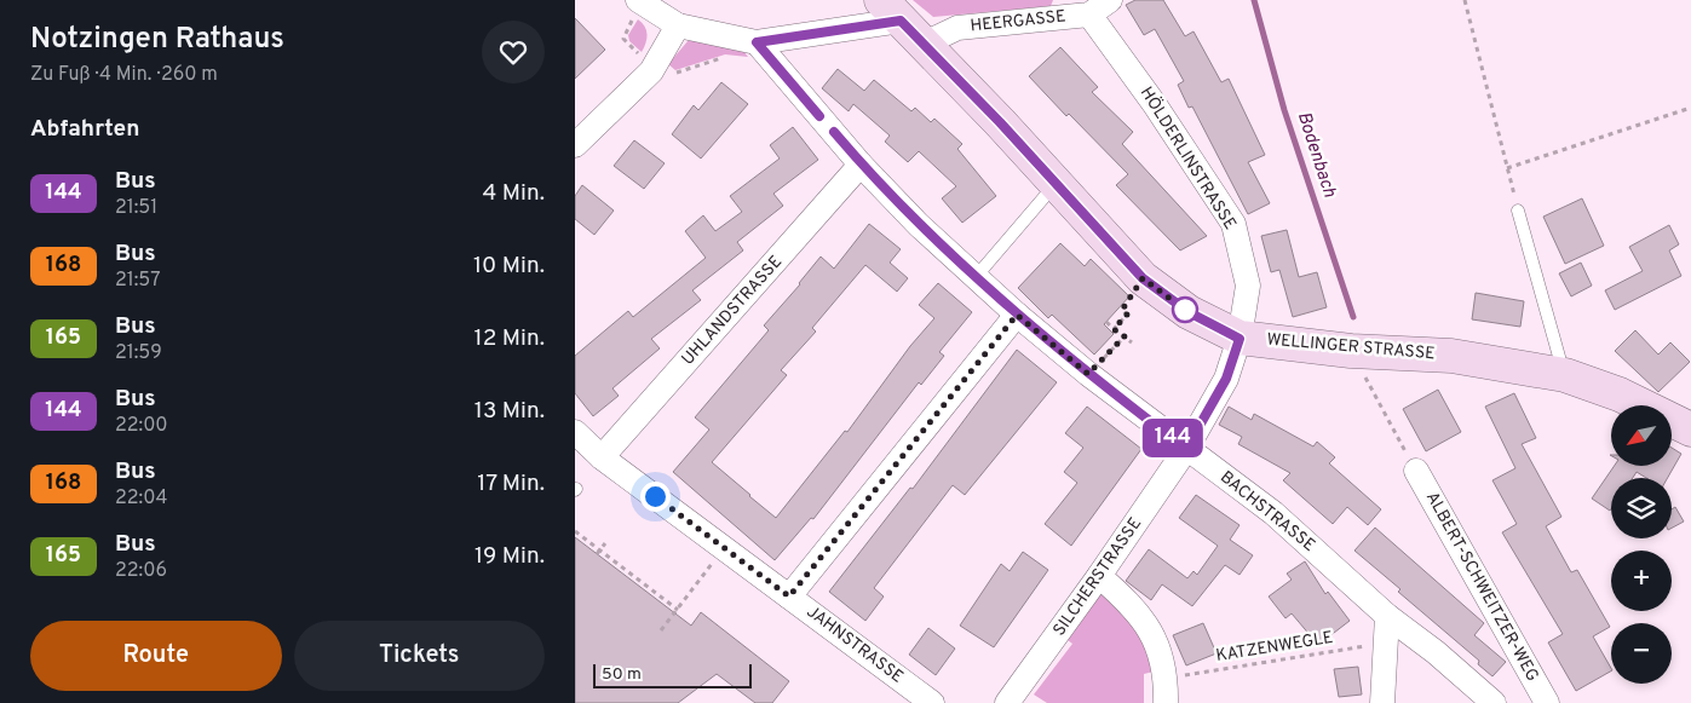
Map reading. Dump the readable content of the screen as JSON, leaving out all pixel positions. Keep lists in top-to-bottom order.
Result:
{
  "streets": {
    "street": [
      "HEERGASSE",
      "HÖLDERLINSTRASSE",
      "UHLANDSTRASSE",
      "WELLINGER STRASSE",
      "BACHSTRASSE",
      "SILCHERSTRASSE",
      "ALBERT-SCHWEITZER-WEG",
      "JAHNSTRASSE"
    ],
    "path": ["KATZENWEGLE"]
  },
  "crossings": [
    ["HEERGASSE", "HÖLDERLINSTRASSE"],
    ["HEERGASSE", "WELLINGER STRASSE"],
    ["HÖLDERLINSTRASSE", "WELLINGER STRASSE"],
    ["HÖLDERLINSTRASSE", "BACHSTRASSE"],
    ["HÖLDERLINSTRASSE", "SILCHERSTRASSE"],
    ["UHLANDSTRASSE", "BACHSTRASSE"],
    ["UHLANDSTRASSE", "JAHNSTRASSE"],
    ["BACHSTRASSE", "SILCHERSTRASSE"]
  ],
  "water": ["Bodenbach"],
  "lines": ["bus line 144"],
  "scale_bar": "50 m",
  "north": "bottom left",
  "page": {
    "heading": [
      ["Notzingen Rathaus", "Zu Fuß · 4 Min. · 260 m"],
      "Abfahrten"
    ],
    "on_map": "144",
    "list": [
      {
        "mark": "144",
        "name": "Bus",
        "note": "21:51",
        "value": "4 Min."
      },
      {
        "mark": "168",
        "name": "Bus",
        "note": "21:57",
        "value": "10 Min."
      },
      {
        "mark": "165",
        "name": "Bus",
        "note": "21:59",
        "value": "12 Min."
      },
      {
        "mark": "144",
        "name": "Bus",
        "note": "22:00",
        "value": "13 Min."
      },
      {
        "mark": "168",
        "name": "Bus",
        "note": "22:04",
        "value": "17 Min."
      },
      {
        "mark": "165",
        "name": "Bus",
        "note": "22:06",
        "value": "19 Min."
      }
    ],
    "map_buttons": ["+", "−"],
    "buttons": ["Route", "Tickets"],
    "scale": "50 m"
  }
}
